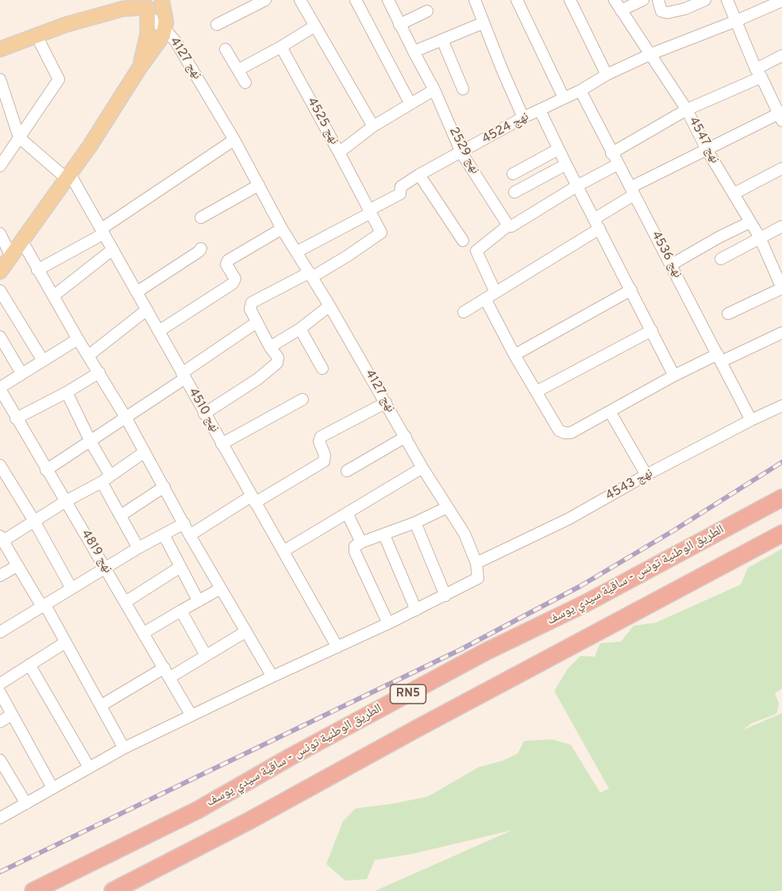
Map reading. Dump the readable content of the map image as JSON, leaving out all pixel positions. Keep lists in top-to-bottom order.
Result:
{
  "streets": {
    "highway": ["الطريق الوطنية تونس - ساقية سيدي يوسف", "RN5"],
    "street": [
      "نهج 4127",
      "نهج 4525",
      "نهج 4524",
      "نهج 4547",
      "نهج 2529",
      "نهج 4536",
      "نهج 4510",
      "نهج 4543",
      "نهج 4819"
    ]
  },
  "crossings": [
    ["نهج 4127", "نهج 4525"],
    ["نهج 4127", "نهج 4543"],
    ["نهج 4525", "نهج 4524"],
    ["نهج 4524", "نهج 4547"],
    ["نهج 4524", "نهج 2529"],
    ["نهج 4524", "نهج 4536"],
    ["نهج 4536", "نهج 4543"]
  ]
}
